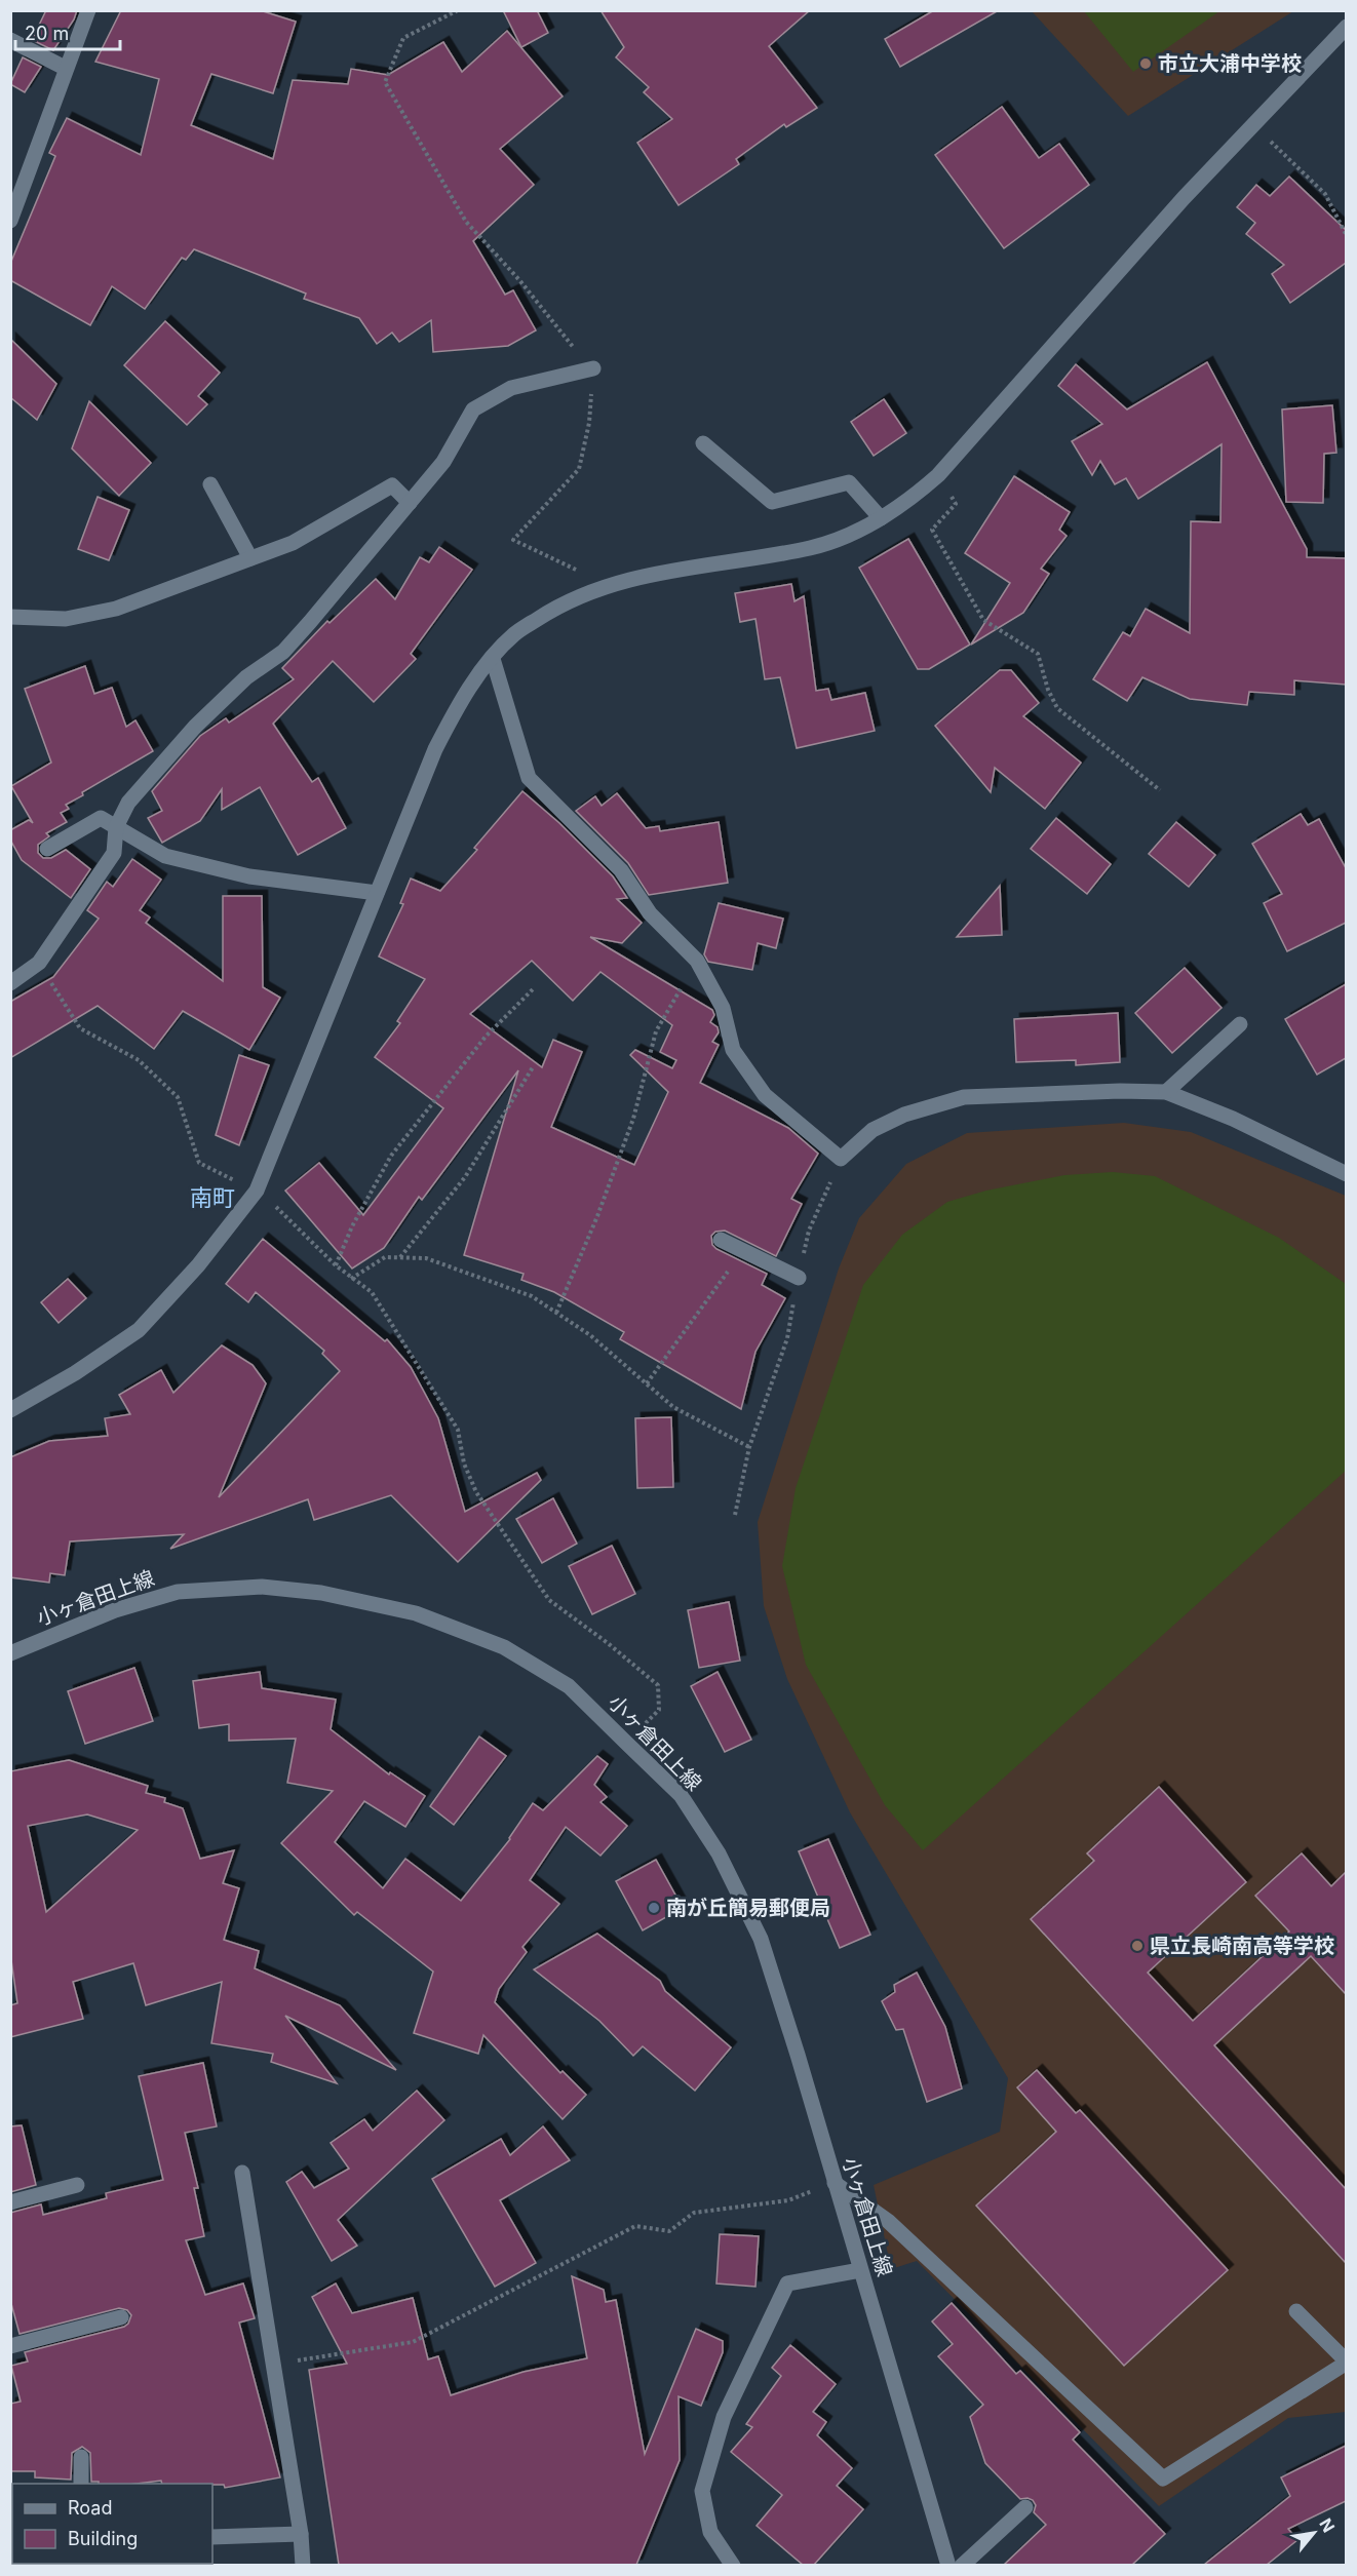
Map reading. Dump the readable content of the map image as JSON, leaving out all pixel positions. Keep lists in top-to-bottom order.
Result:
{
  "streets": {
    "street": ["小ヶ倉田上線"]
  },
  "districts": ["南町"],
  "places": ["市立大浦中学校", "南が丘簡易郵便局", "県立長崎南高等学校"],
  "legend": ["Road", "Building"],
  "scale_bar": "20 m",
  "north": "top right"
}
